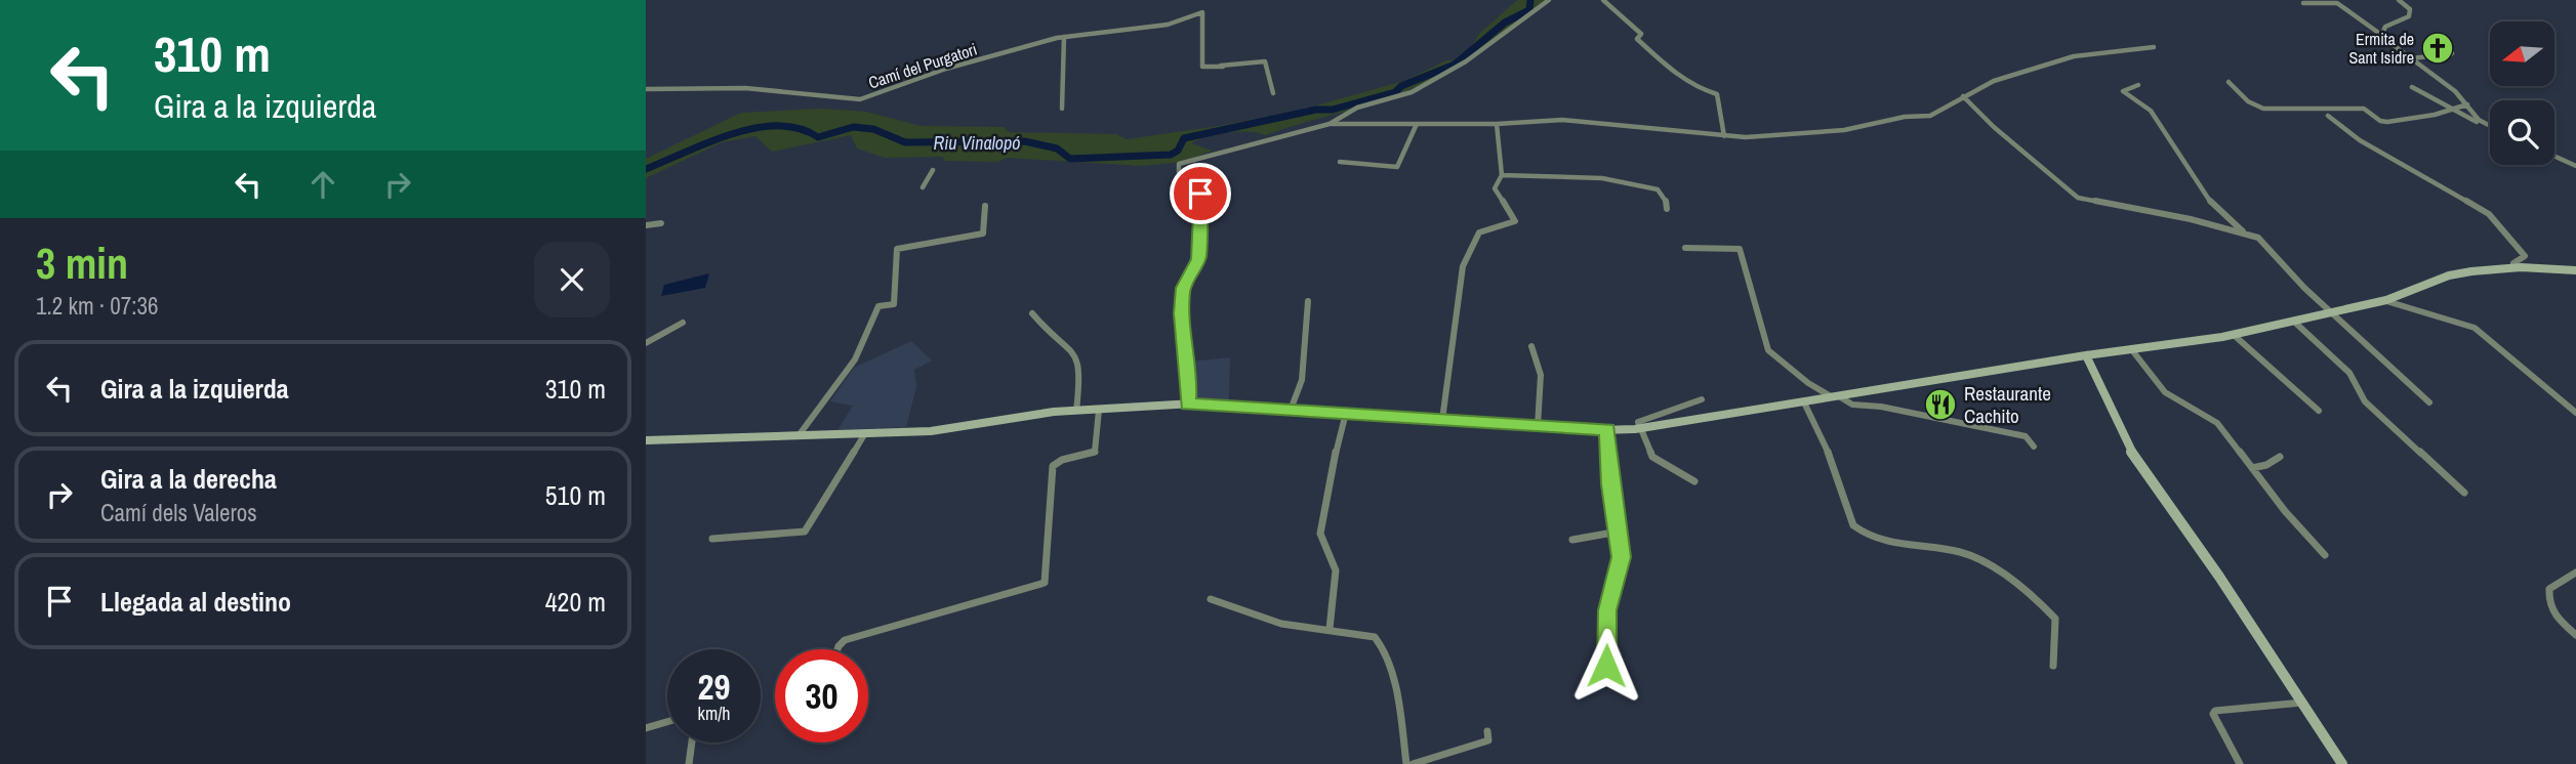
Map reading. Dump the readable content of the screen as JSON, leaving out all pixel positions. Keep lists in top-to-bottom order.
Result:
{
  "streets": {
    "street": ["Camí del Purgatori"]
  },
  "water": ["Riu Vinalopó"],
  "places": {
    "church": ["Ermita de Sant Isidre"],
    "restaurant": ["Restaurante Cachito"]
  },
  "north": "left",
  "page": {
    "turn": ["310 m", "Gira a la izquierda"],
    "heading": ["3 min", "1.2 km · 07:36"],
    "list": [
      {
        "name": "Gira a la izquierda",
        "value": "310 m"
      },
      {
        "name": "Gira a la derecha",
        "note": "Camí dels Valeros",
        "value": "510 m"
      },
      {
        "name": "Llegada al destino",
        "value": "420 m"
      }
    ],
    "speed": "29 km/h",
    "limit": "30"
  }
}
